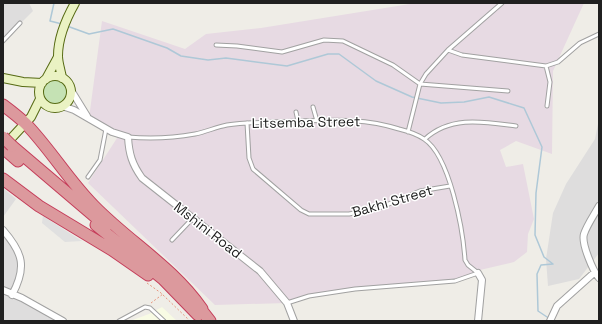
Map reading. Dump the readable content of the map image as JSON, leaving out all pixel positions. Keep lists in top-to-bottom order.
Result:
{
  "streets": {
    "street": ["Litsemba Street", "Mshini Road"],
    "lane": ["Bakhi Street"]
  },
  "crossings": [
    ["Litsemba Street", "Bakhi Street"],
    ["Litsemba Street", "Mshini Road"]
  ]
}
